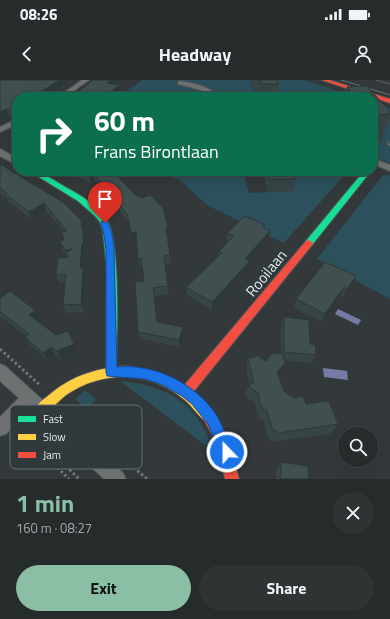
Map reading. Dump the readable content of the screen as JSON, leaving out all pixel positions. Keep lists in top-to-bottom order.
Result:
{
  "streets": {
    "street": ["Rooilaan"]
  },
  "legend": ["Fast", "Slow", "Jam"],
  "page": {
    "status": "08:26",
    "header": "Headway",
    "turn": ["60 m", "Frans Birontlaan"],
    "heading": ["1 min", "160 m · 08:27"],
    "buttons": ["Exit", "Share"]
  }
}
